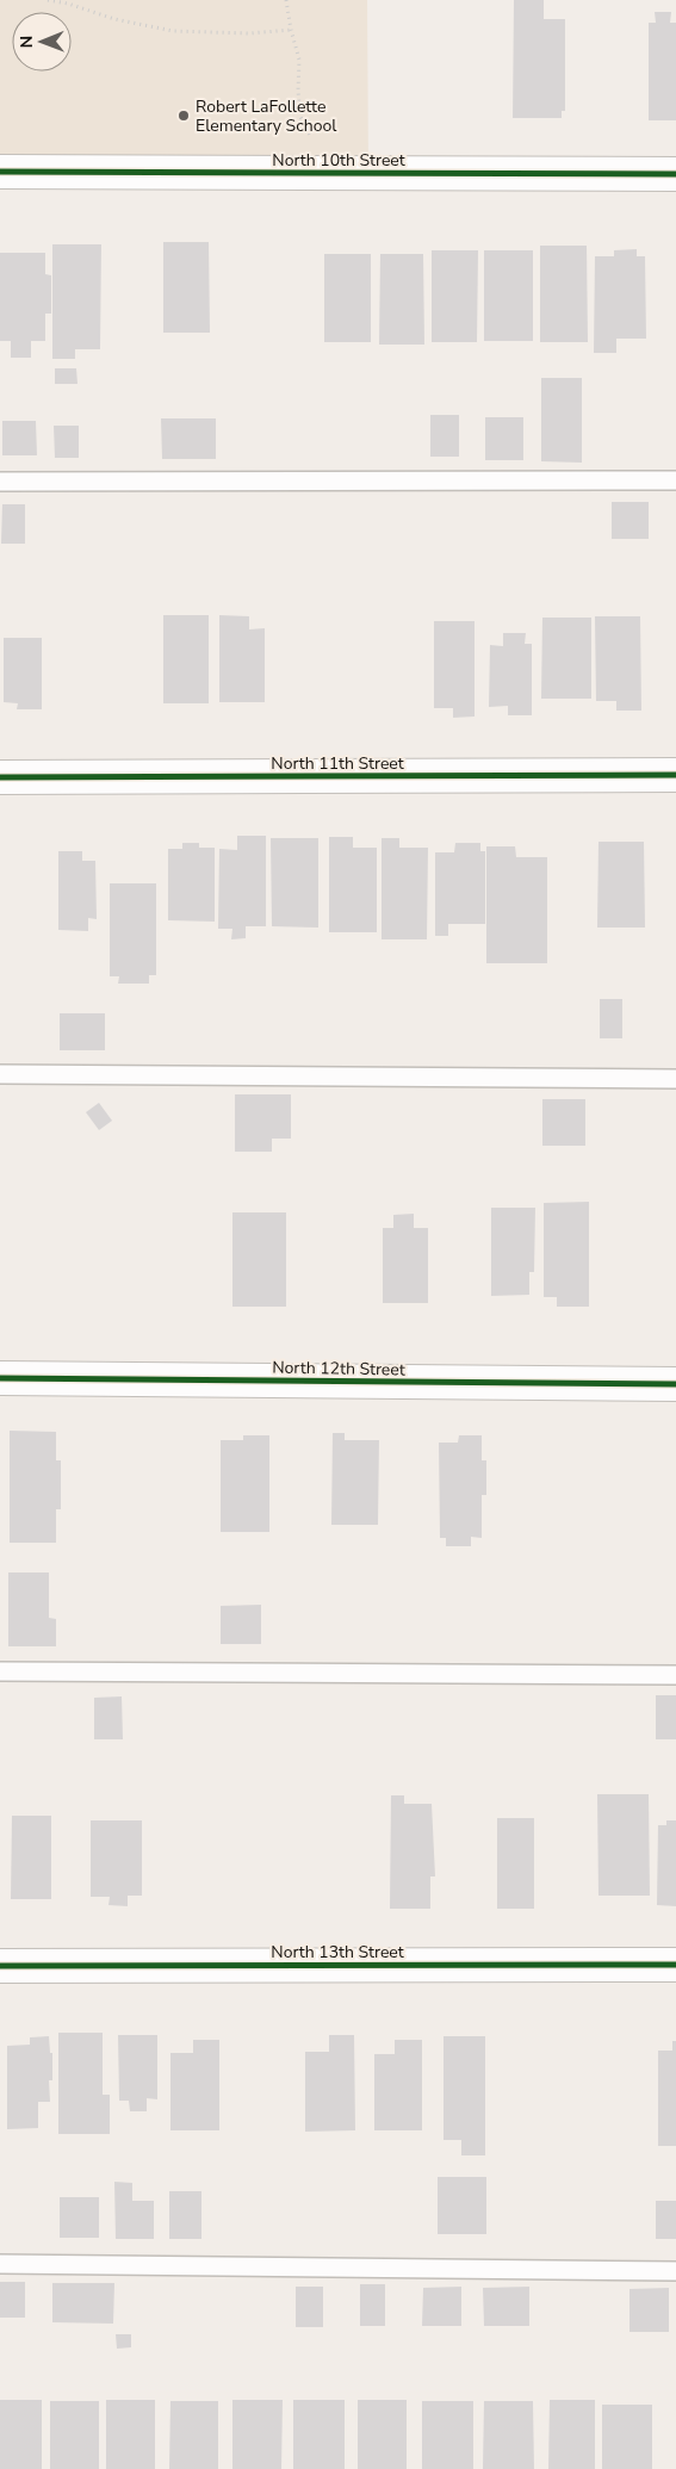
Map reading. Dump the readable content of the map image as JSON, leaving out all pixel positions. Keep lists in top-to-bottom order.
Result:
{
  "streets": {
    "street": [
      "North 10th Street",
      "North 11th Street",
      "North 12th Street",
      "North 13th Street"
    ]
  },
  "places": ["Robert LaFollette Elementary School"],
  "north": "left"
}
